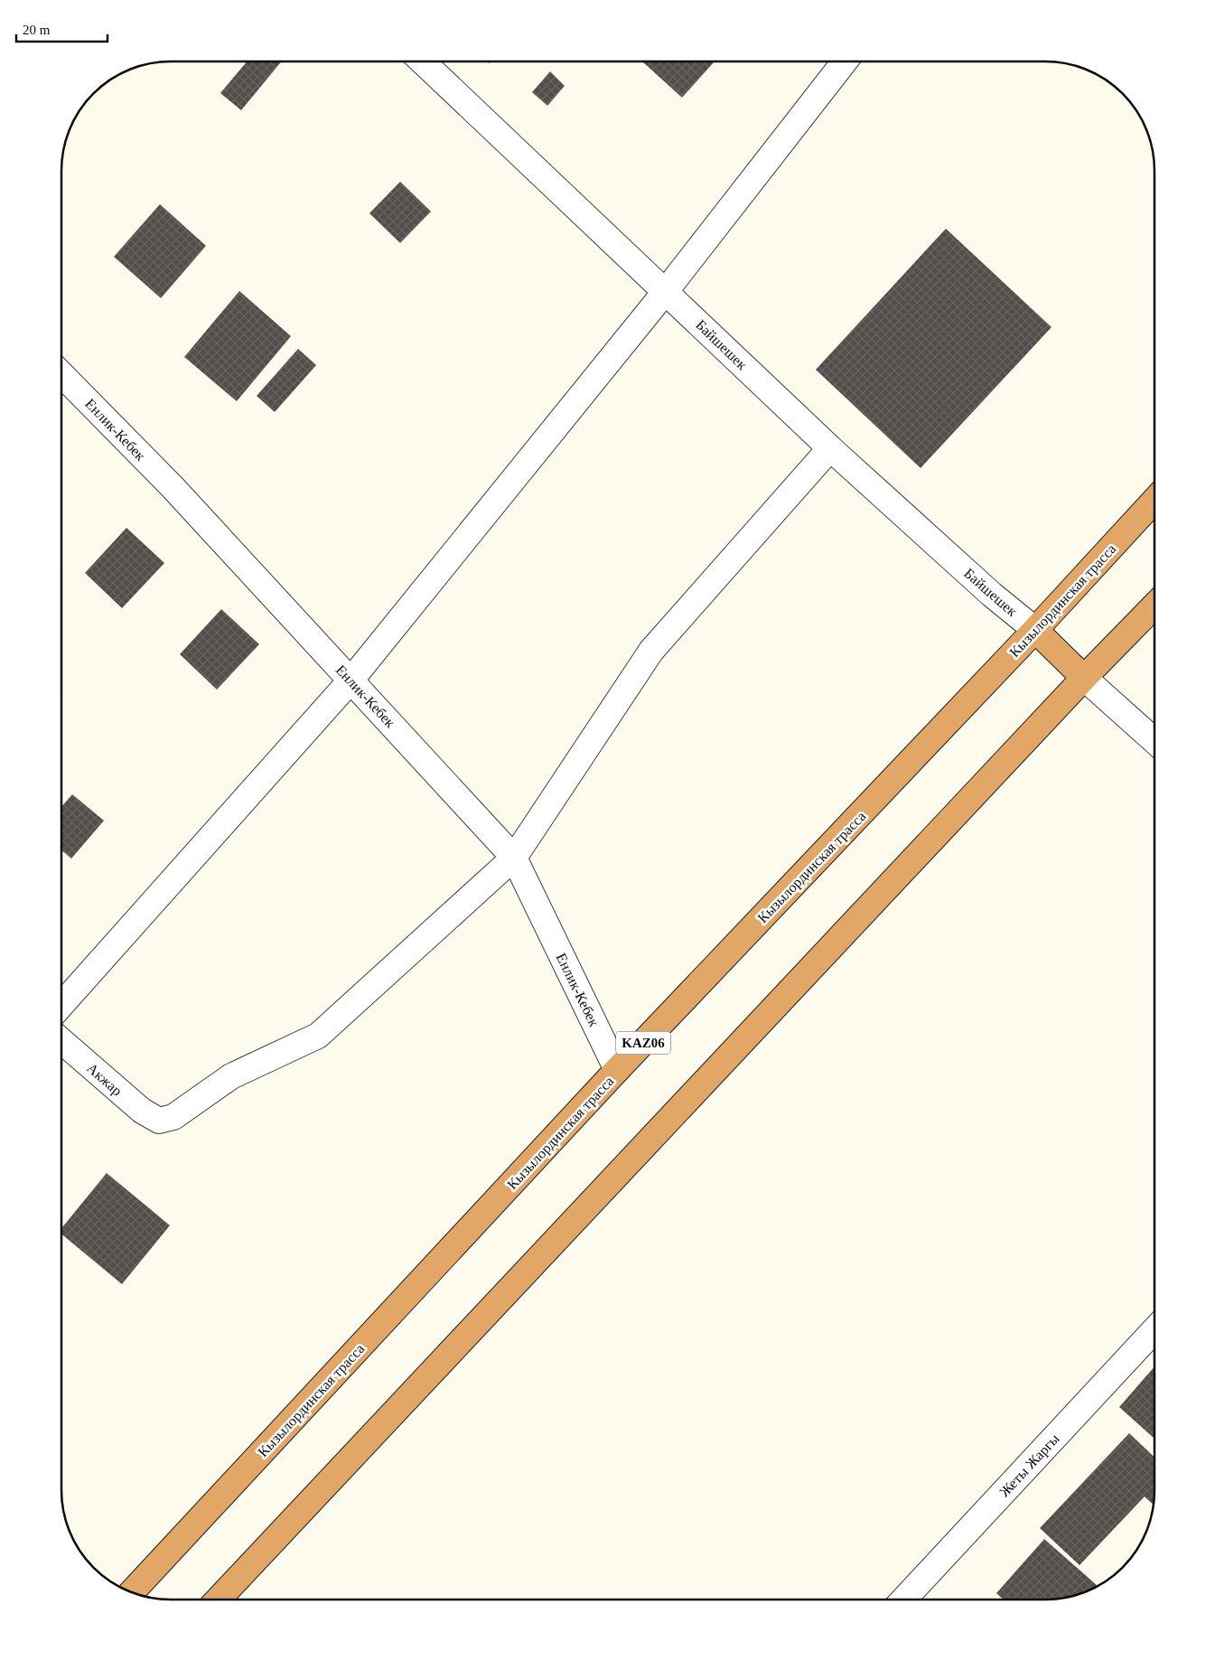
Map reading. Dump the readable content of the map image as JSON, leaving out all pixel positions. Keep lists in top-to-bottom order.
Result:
{
  "streets": {
    "highway": ["Кызылординская трасса", "KАZ06"],
    "street": [
      "Байшешек",
      "Енлик-Кебек",
      "Акжар",
      "Жеты Жаргы"
    ]
  },
  "crossings": [
    ["Байшешек", "Кызылординская трасса"],
    ["Енлик-Кебек", "Кызылординская трасса"],
    ["Енлик-Кебек", "Акжар"]
  ],
  "scale_bar": "20 m"
}
